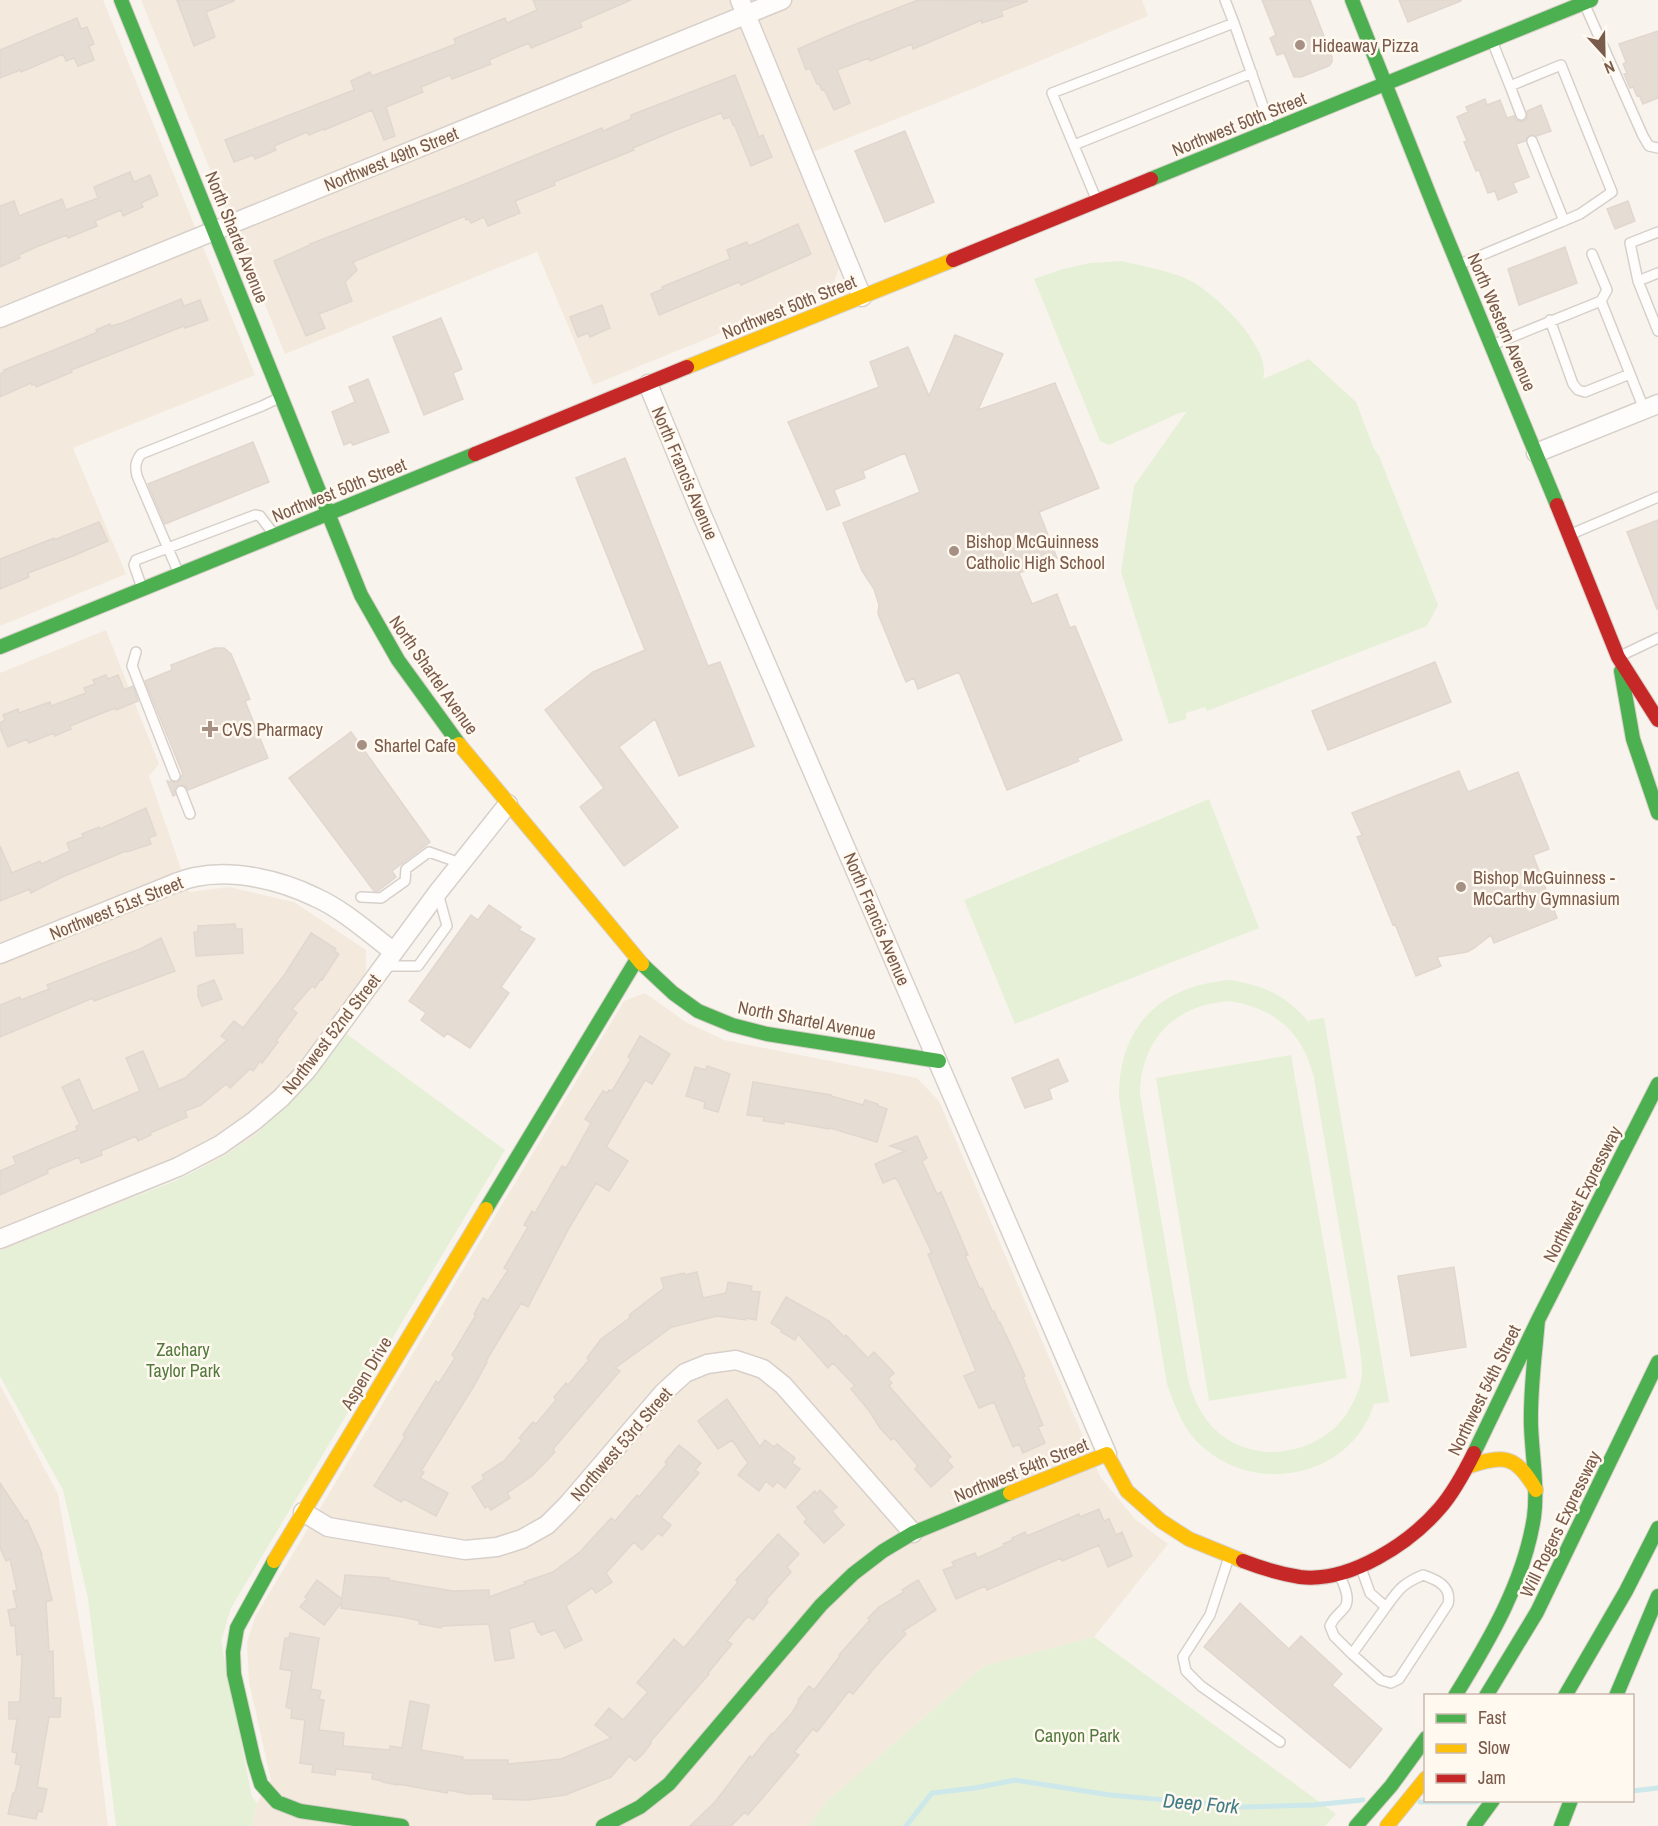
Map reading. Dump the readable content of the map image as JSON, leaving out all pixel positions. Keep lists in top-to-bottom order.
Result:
{
  "streets": {
    "main road": [
      "Northwest 50th Street",
      "North Shartel Avenue",
      "North Western Avenue",
      "Northwest Expressway",
      "Aspen Drive",
      "Northwest 54th Street",
      "Will Rogers Expressway"
    ],
    "street": [
      "Northwest 49th Street",
      "North Francis Avenue",
      "Northwest 51st Street",
      "Northwest 52nd Street",
      "Northwest 53rd Street"
    ]
  },
  "crossings": [
    ["Northwest 50th Street", "North Shartel Avenue"],
    ["Northwest 50th Street", "North Western Avenue"],
    ["Northwest 50th Street", "North Francis Avenue"],
    ["Northwest 49th Street", "North Shartel Avenue"],
    ["North Shartel Avenue", "North Francis Avenue"],
    ["North Shartel Avenue", "Northwest 52nd Street"],
    ["North Shartel Avenue", "Aspen Drive"],
    ["North Francis Avenue", "Northwest 54th Street"],
    ["Northwest 51st Street", "Northwest 52nd Street"],
    ["Northwest Expressway", "Northwest 54th Street"],
    ["Aspen Drive", "Northwest 53rd Street"],
    ["Northwest 54th Street", "Northwest 53rd Street"]
  ],
  "water": ["Deep Fork"],
  "parks": ["Zachary Taylor Park", "Canyon Park"],
  "places": {
    "other": [
      "Hideaway Pizza",
      "Bishop McGuinness Catholic High School",
      "Shartel Cafe",
      "Bishop McGuinness - McCarthy Gymnasium"
    ],
    "health": ["CVS Pharmacy"]
  },
  "legend": ["Fast", "Slow", "Jam"],
  "north": "bottom"
}
